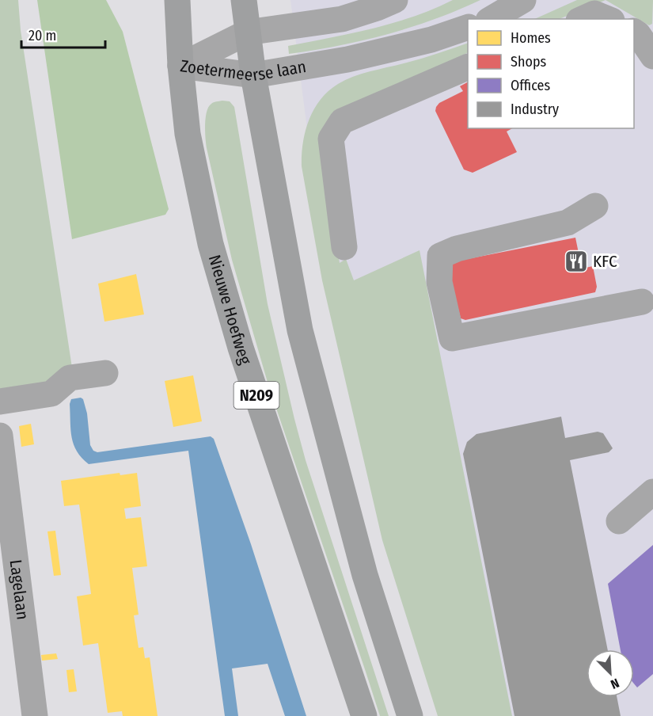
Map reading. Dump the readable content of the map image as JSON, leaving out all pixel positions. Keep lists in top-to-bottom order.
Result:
{
  "streets": {
    "main road": ["Nieuwe Hoefweg", "N209"],
    "street": ["Zoetermeerse laan", "Lagelaan"]
  },
  "crossings": [
    ["Zoetermeerse laan", "Nieuwe Hoefweg"]
  ],
  "places": {
    "restaurant": ["KFC"]
  },
  "legend": [
    "Homes",
    "Shops",
    "Offices",
    "Industry"
  ],
  "scale_bar": "20 m",
  "north": "bottom right"
}
